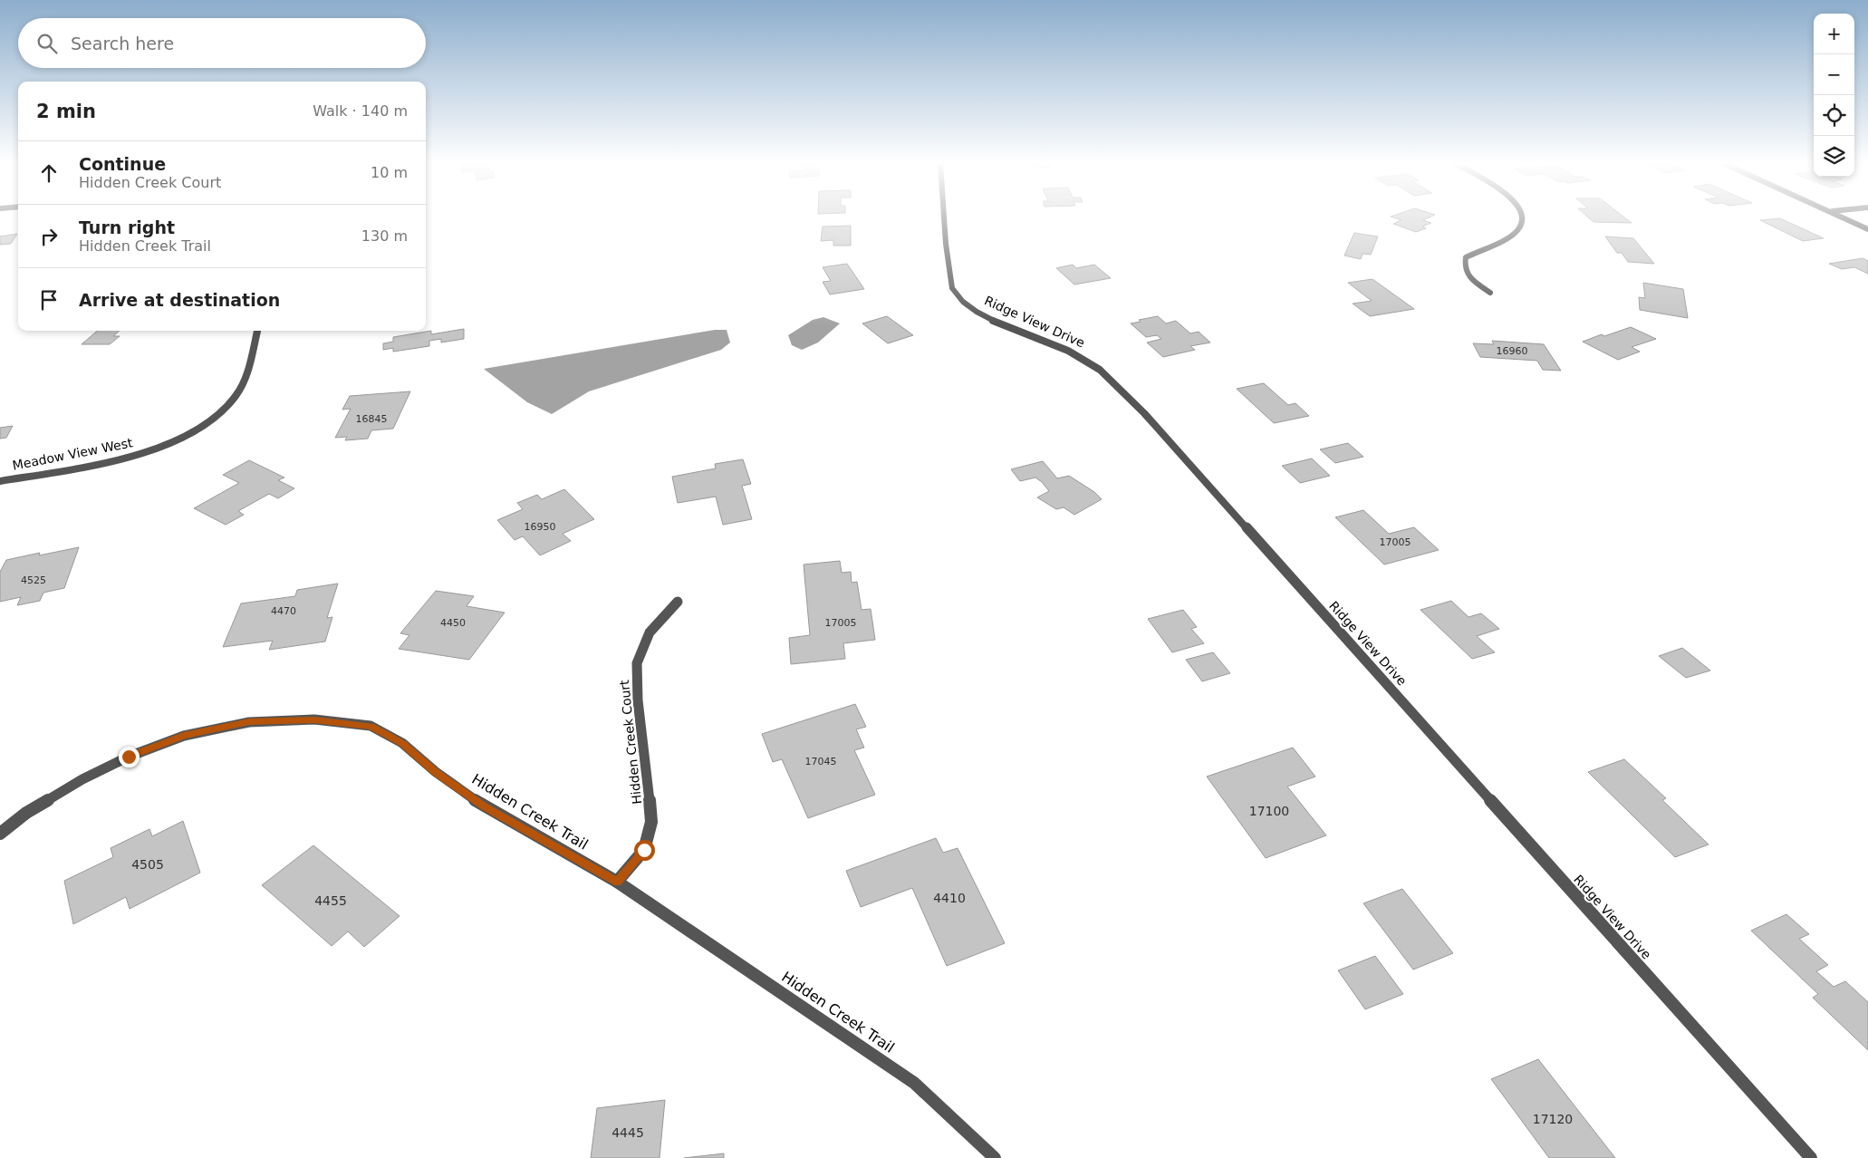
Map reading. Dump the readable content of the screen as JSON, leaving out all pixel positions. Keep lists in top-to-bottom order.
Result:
{
  "streets": {
    "street": [
      "Ridge View Drive",
      "Meadow View West",
      "Hidden Creek Court",
      "Hidden Creek Trail"
    ]
  },
  "crossings": [
    ["Hidden Creek Court", "Hidden Creek Trail"]
  ],
  "house_numbers": [
    "16960",
    "16845",
    "16950",
    "17005",
    "4525",
    "4470",
    "4450",
    "17005",
    "17045",
    "17100",
    "4505",
    "4410",
    "4455",
    "17120",
    "4445"
  ],
  "page": {
    "map_buttons": ["+", "−"],
    "search": "Search here",
    "heading": ["2 min", "Walk · 140 m"],
    "list": [
      ["Continue", "Hidden Creek Court", "10 m"],
      ["Turn right", "Hidden Creek Trail", "130 m"],
      "Arrive at destination"
    ]
  }
}
